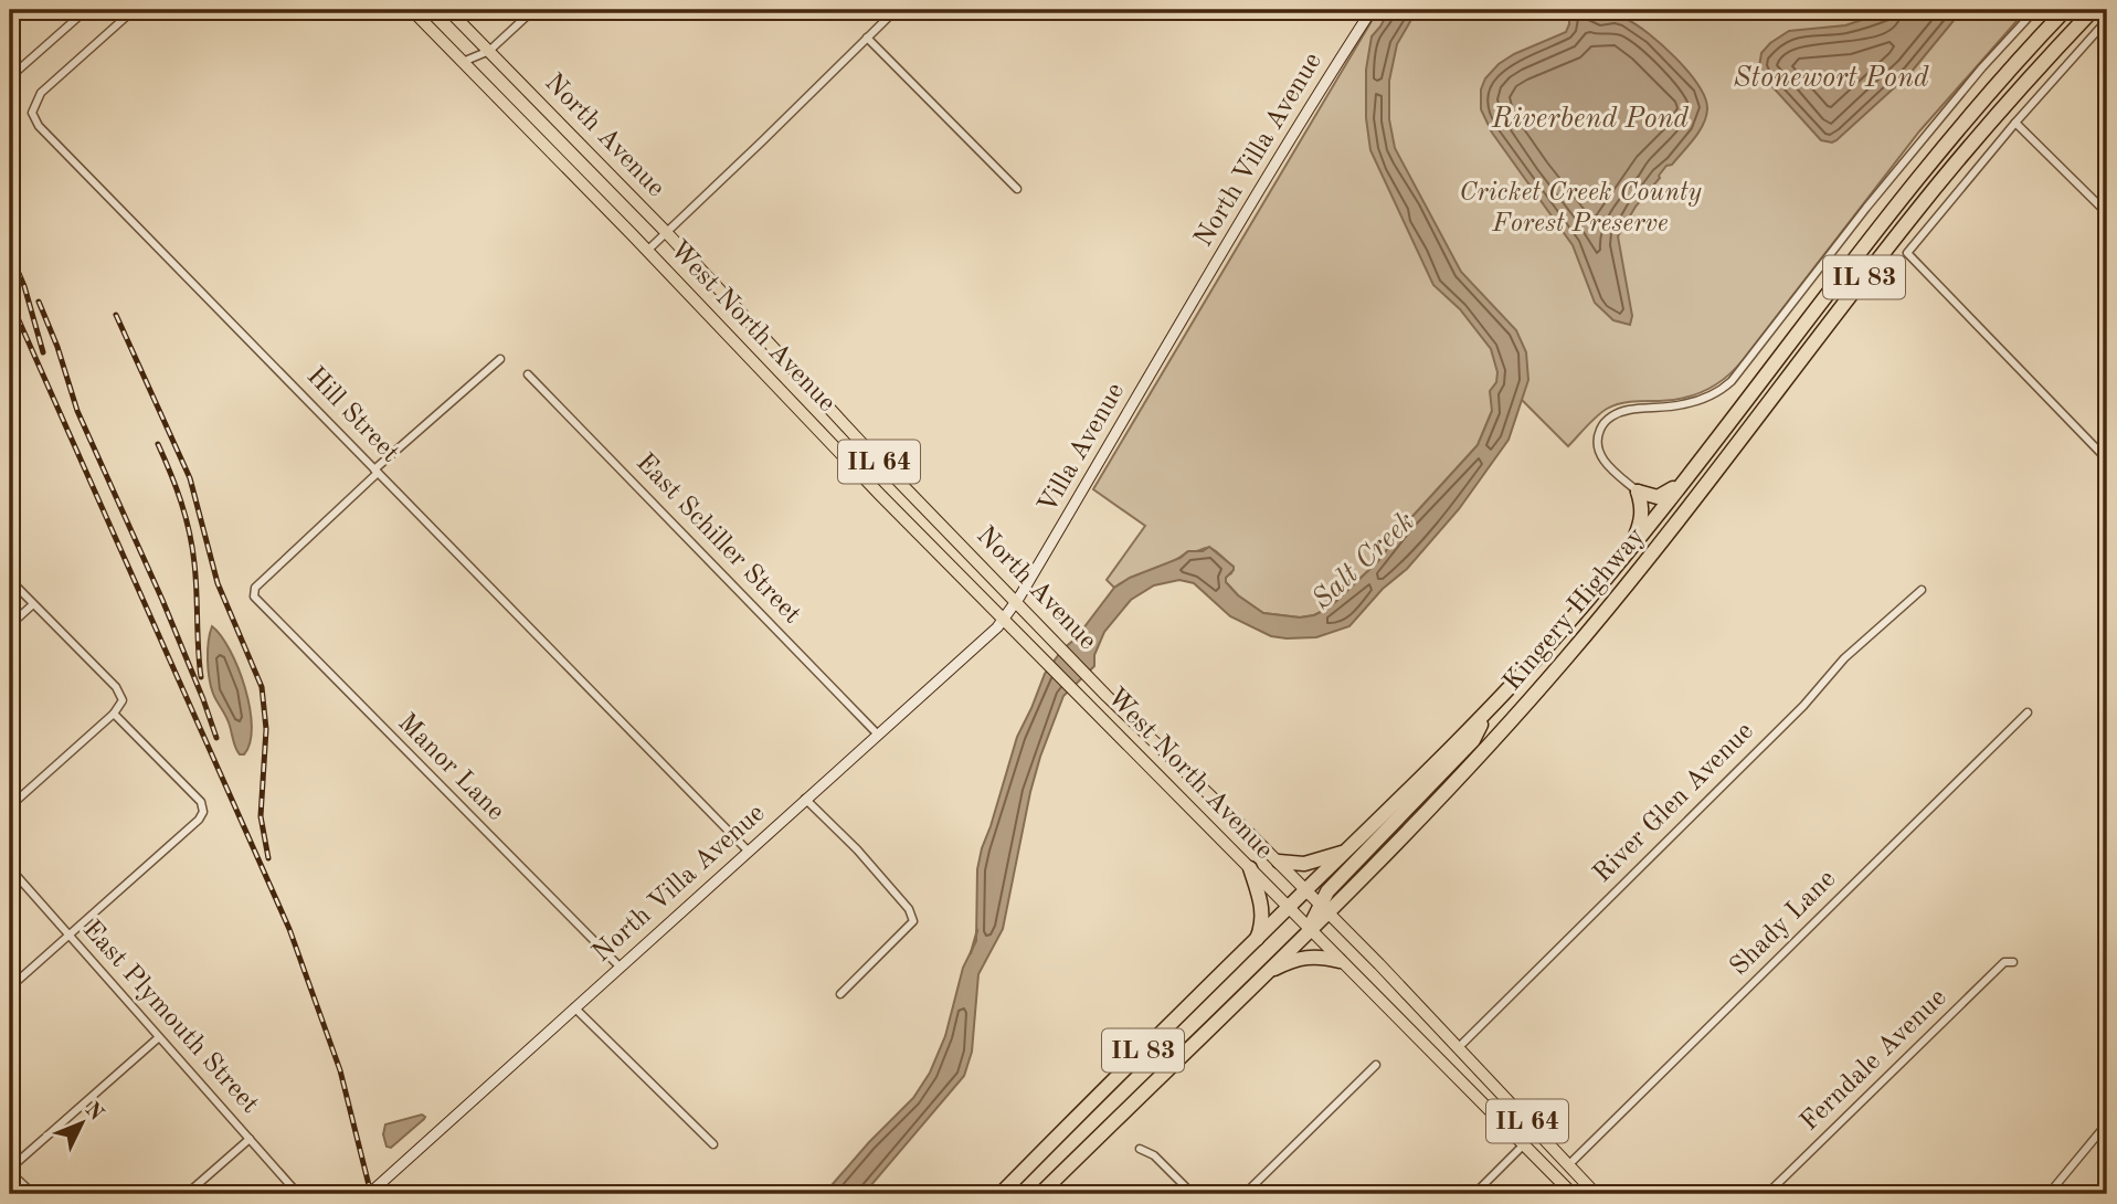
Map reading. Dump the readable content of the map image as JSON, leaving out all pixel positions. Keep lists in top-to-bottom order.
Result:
{
  "streets": {
    "highway": ["IL 83", "Kingery Highway"],
    "main road": ["North Avenue", "West North Avenue", "IL 64"],
    "street": [
      "North Villa Avenue",
      "Hill Street",
      "Villa Avenue",
      "East Schiller Street",
      "Manor Lane",
      "River Glen Avenue",
      "Shady Lane",
      "East Plymouth Street",
      "Ferndale Avenue"
    ]
  },
  "crossings": [
    ["North Avenue", "North Villa Avenue"],
    ["North Avenue", "IL 83"],
    ["North Avenue", "West North Avenue"],
    ["North Avenue", "Villa Avenue"],
    ["North Avenue", "Kingery Highway"],
    ["North Avenue", "River Glen Avenue"],
    ["North Avenue", "Shady Lane"],
    ["North Villa Avenue", "West North Avenue"],
    ["North Villa Avenue", "Hill Street"],
    ["North Villa Avenue", "Villa Avenue"],
    ["North Villa Avenue", "East Schiller Street"],
    ["North Villa Avenue", "Manor Lane"],
    ["IL 83", "West North Avenue"],
    ["West North Avenue", "Kingery Highway"],
    ["Hill Street", "Manor Lane"]
  ],
  "water": ["Stonewort Pond", "Riverbend Pond", "Salt Creek"],
  "parks": ["Cricket Creek County Forest Preserve"],
  "north": "top right"
}
